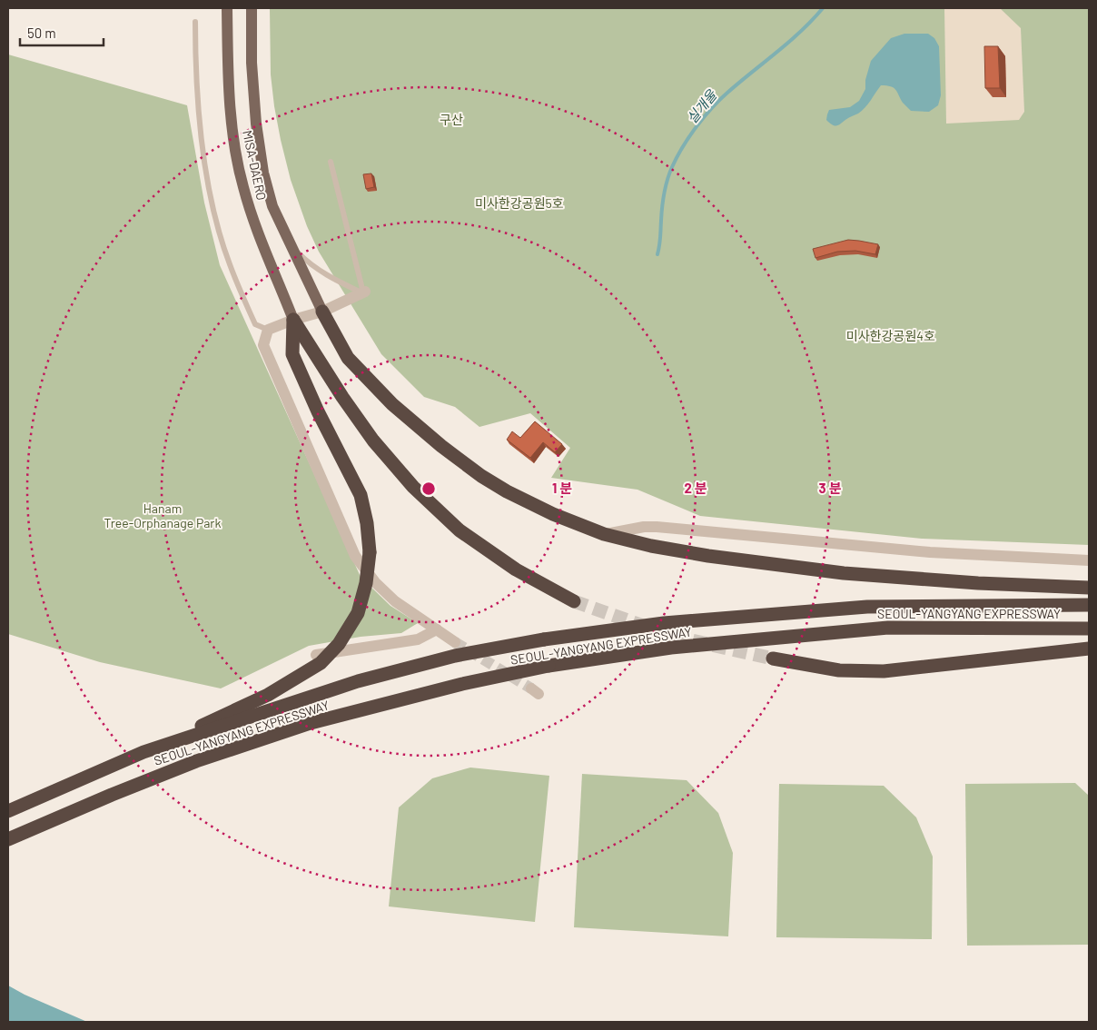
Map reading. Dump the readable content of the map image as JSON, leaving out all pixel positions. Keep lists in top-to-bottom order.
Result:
{
  "streets": {
    "highway": ["SEOUL-YANGYANG EXPRESSWAY"],
    "main road": ["MISA-DAERO"]
  },
  "water": ["실개울"],
  "parks": [
    "구산",
    "미사한강공원5호",
    "미사한강공원4호",
    "Hanam Tree-Orphanage Park"
  ],
  "scale_bar": "50 m",
  "rings": ["1 분", "2 분", "3 분"]
}
